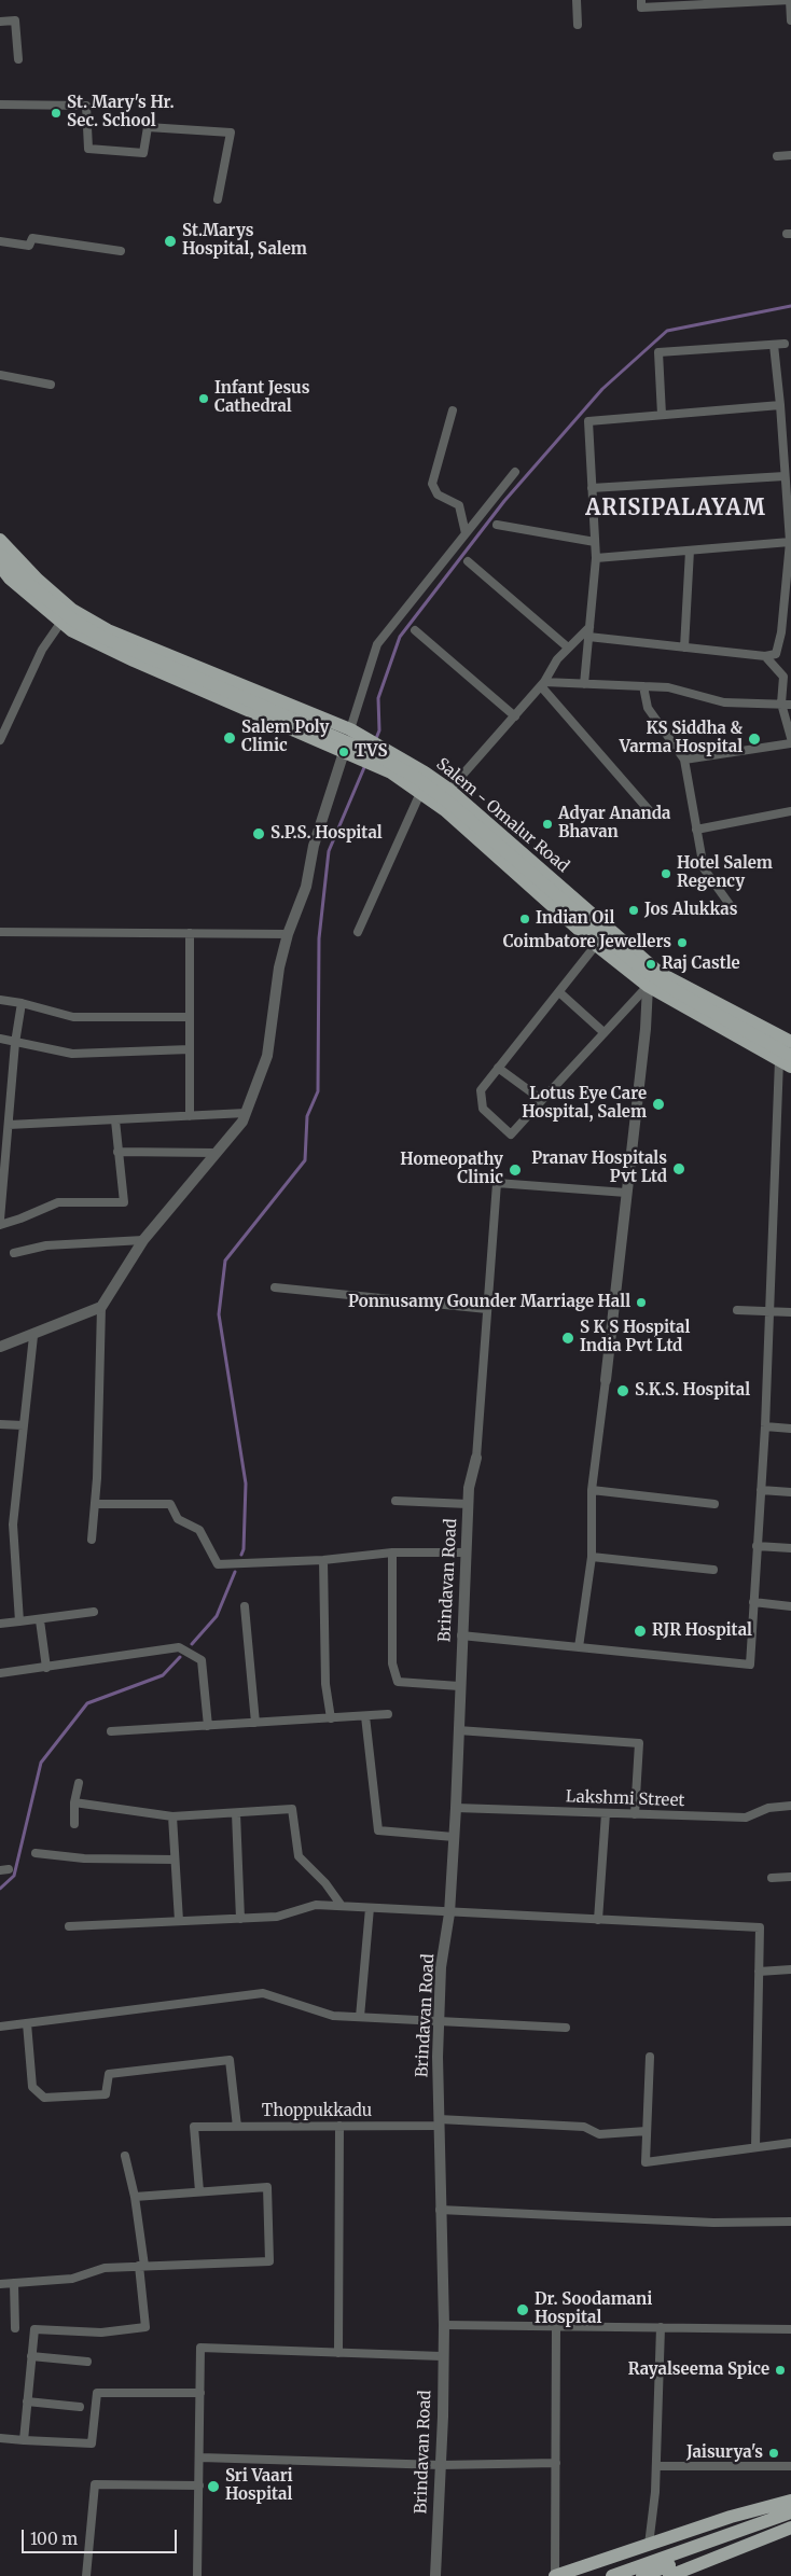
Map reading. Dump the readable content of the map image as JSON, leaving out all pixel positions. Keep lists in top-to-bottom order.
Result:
{
  "streets": {
    "main road": ["Salem - Omalur Road"],
    "street": ["Brindavan Road", "Lakshmi Street", "Thoppukkadu"]
  },
  "crossings": [
    ["Brindavan Road", "Lakshmi Street"],
    ["Brindavan Road", "Thoppukkadu"]
  ],
  "districts": ["ARISIPALAYAM"],
  "places": [
    "St. Mary's Hr. Sec. School",
    "St.Marys Hospital, Salem",
    "Infant Jesus Cathedral",
    "Salem Poly Clinic",
    "KS Siddha & Varma Hospital",
    "TVS",
    "Adyar Ananda Bhavan",
    "S.P.S. Hospital",
    "Hotel Salem Regency",
    "Jos Alukkas",
    "Indian Oil",
    "Coimbatore Jewellers",
    "Raj Castle",
    "Lotus Eye Care Hospital, Salem",
    "Pranav Hospitals Pvt Ltd",
    "Homeopathy Clinic",
    "Ponnusamy Gounder Marriage Hall",
    "S K S Hospital India Pvt Ltd",
    "S.K.S. Hospital",
    "RJR Hospital",
    "Dr. Soodamani Hospital",
    "Rayalseema Spice",
    "Jaisurya's",
    "Sri Vaari Hospital"
  ],
  "scale_bar": "100 m"
}
